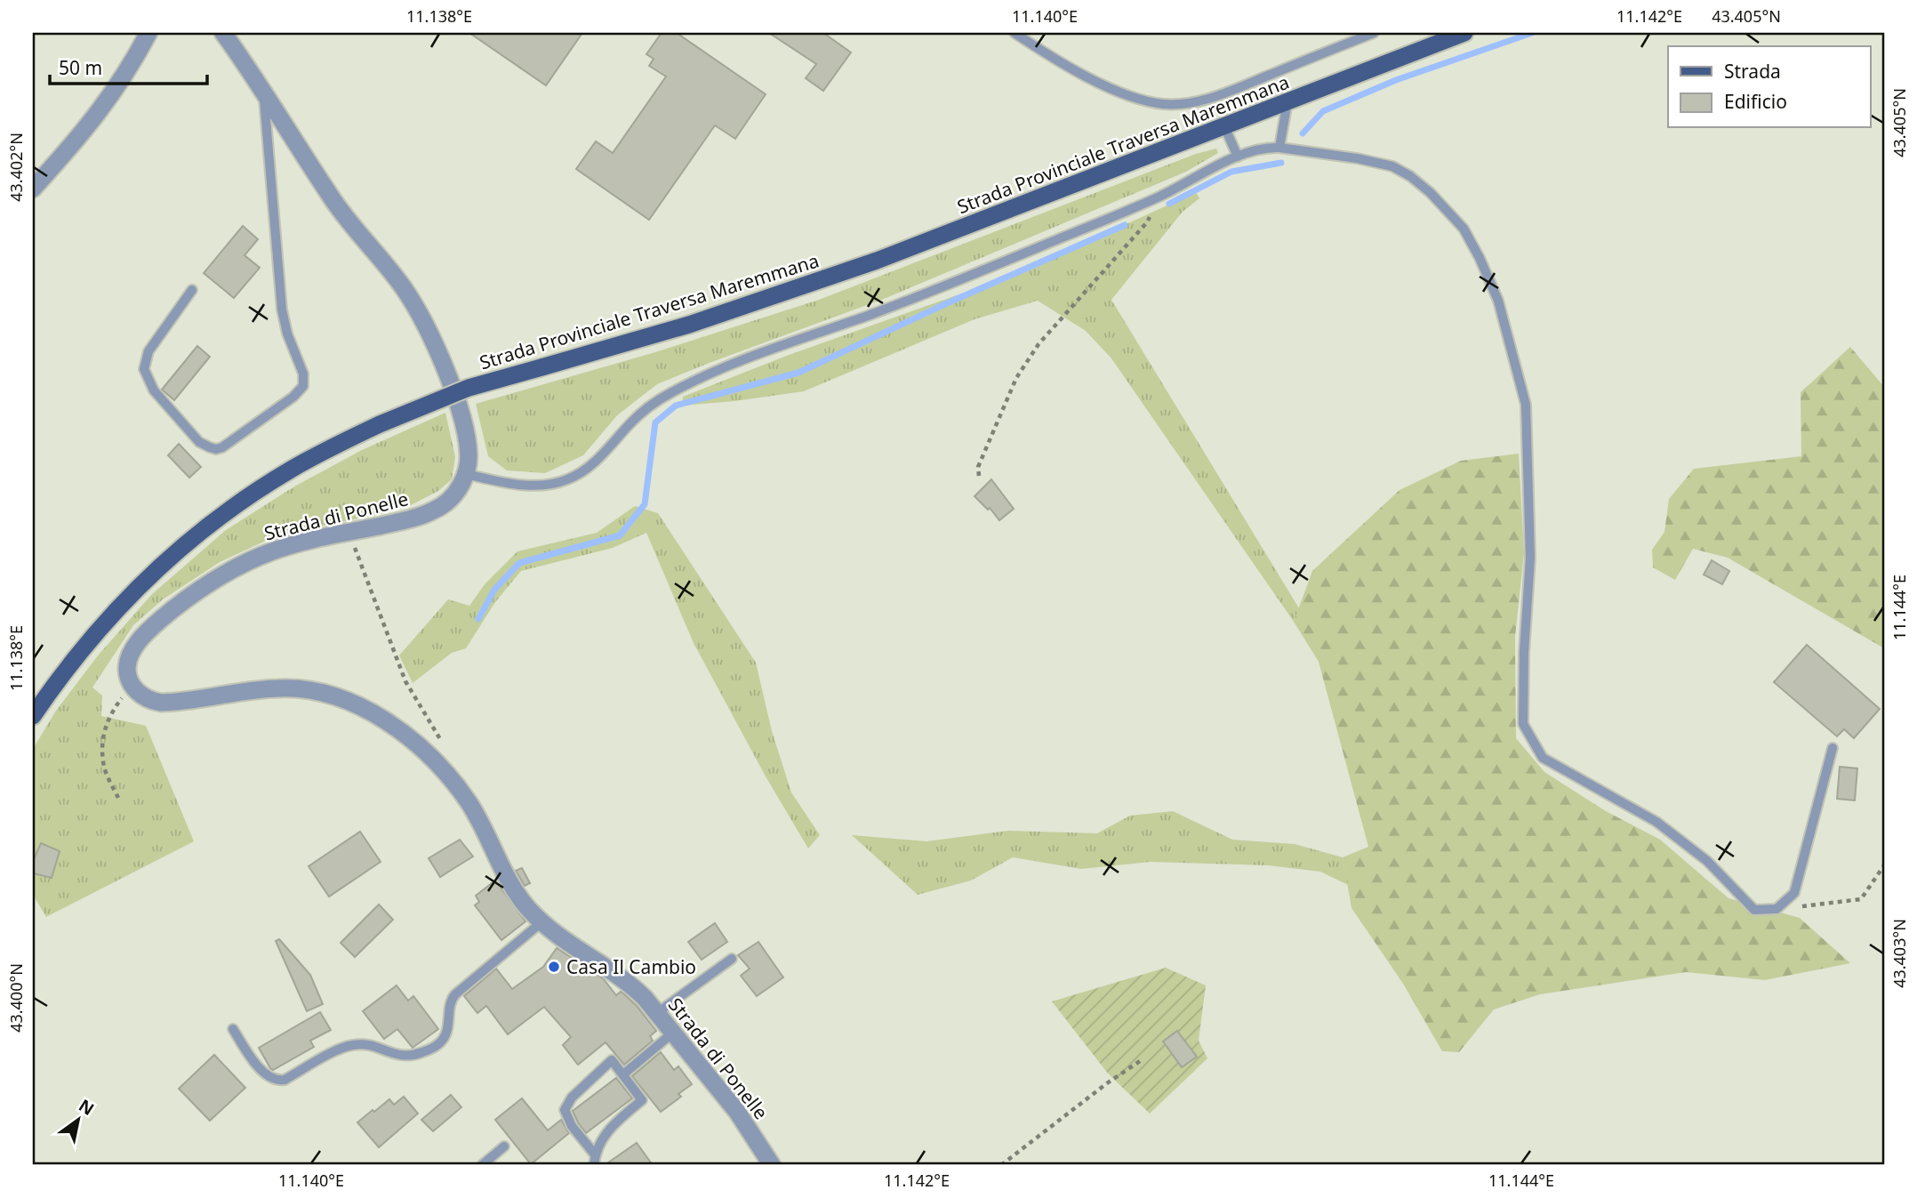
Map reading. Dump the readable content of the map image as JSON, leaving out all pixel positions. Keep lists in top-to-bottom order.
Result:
{
  "streets": {
    "main road": ["Strada Provinciale Traversa Maremmana"],
    "street": ["Strada di Ponelle"]
  },
  "places": ["Casa Il Cambio"],
  "legend": ["Strada", "Edificio"],
  "scale_bar": "50 m",
  "north": "top right",
  "coordinates": [
    "11.138°E",
    "11.140°E",
    "11.142°E",
    "43.405°N",
    "43.402°N",
    "11.144°E",
    "43.403°N",
    "43.400°N"
  ]
}
